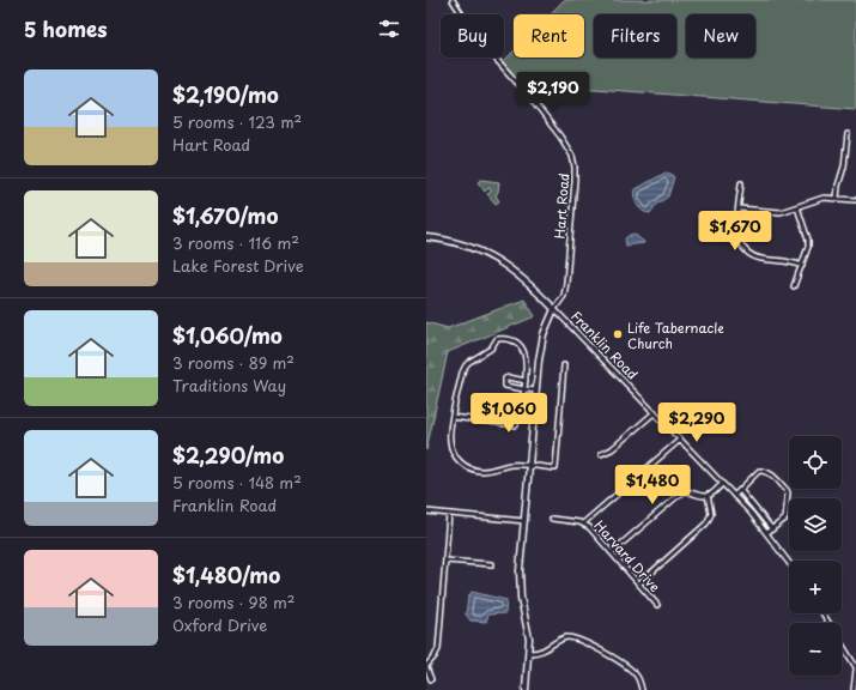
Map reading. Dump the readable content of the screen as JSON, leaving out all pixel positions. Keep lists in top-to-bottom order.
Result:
{
  "streets": {
    "main road": ["Franklin Road"],
    "street": ["Hart Road", "Harvard Drive"]
  },
  "crossings": [
    ["Hart Road", "Franklin Road"]
  ],
  "places": ["Life Tabernacle Church"],
  "page": {
    "heading": "5 homes",
    "chip": [
      "Buy",
      "Rent",
      "Filters",
      "New"
    ],
    "list": [
      {
        "name": "$2,190/mo",
        "note": "5 rooms · 123 m² · Hart Road"
      },
      {
        "name": "$1,670/mo",
        "note": "3 rooms · 116 m² · Lake Forest Drive"
      },
      {
        "name": "$1,060/mo",
        "note": "3 rooms · 89 m² · Traditions Way"
      },
      {
        "name": "$2,290/mo",
        "note": "5 rooms · 148 m² · Franklin Road"
      },
      {
        "name": "$1,480/mo",
        "note": "3 rooms · 98 m² · Oxford Drive"
      }
    ],
    "price": [
      "$2,190",
      "$1,670",
      "$1,060",
      "$2,290",
      "$1,480"
    ],
    "map_buttons": ["+", "−"]
  }
}
